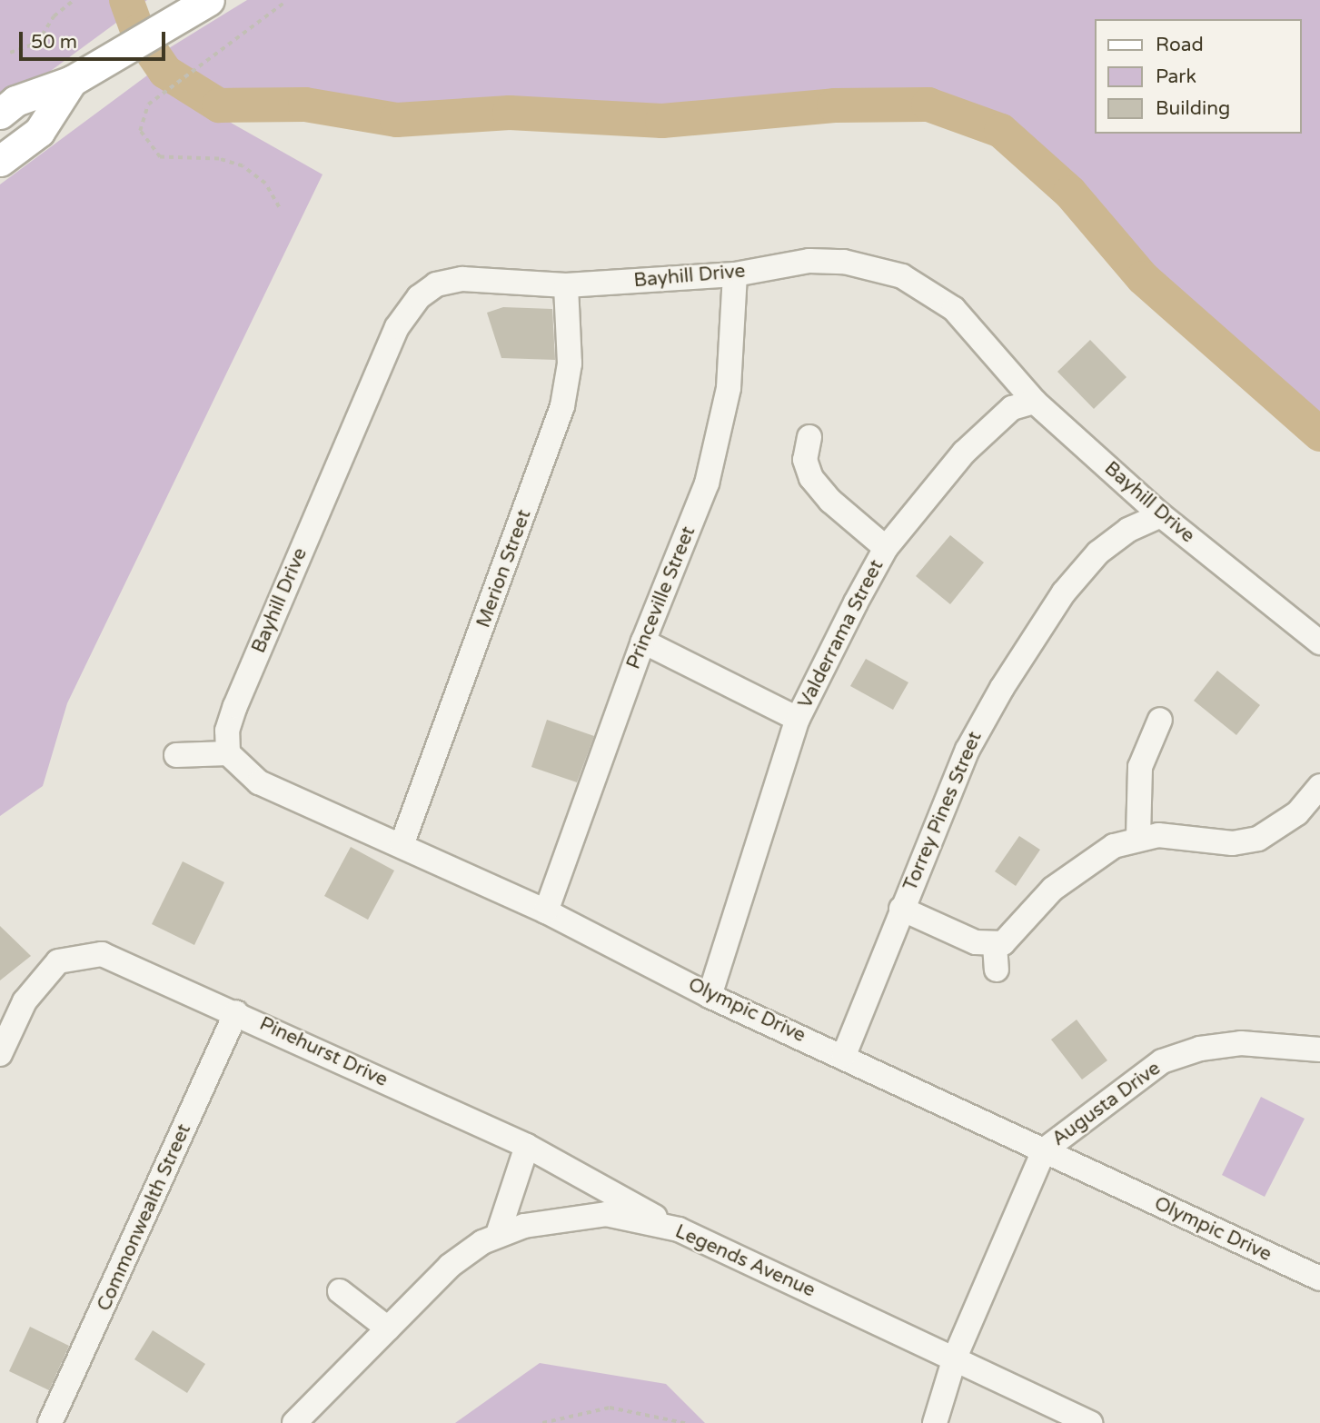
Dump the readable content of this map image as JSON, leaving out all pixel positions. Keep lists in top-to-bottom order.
{
  "streets": {
    "street": [
      "Bayhill Drive",
      "Merion Street",
      "Princeville Street",
      "Valderrama Street",
      "Torrey Pines Street",
      "Olympic Drive",
      "Pinehurst Drive",
      "Augusta Drive",
      "Commonwealth Street",
      "Legends Avenue"
    ]
  },
  "crossings": [
    ["Bayhill Drive", "Merion Street"],
    ["Bayhill Drive", "Princeville Street"],
    ["Bayhill Drive", "Valderrama Street"],
    ["Bayhill Drive", "Torrey Pines Street"],
    ["Bayhill Drive", "Olympic Drive"],
    ["Merion Street", "Olympic Drive"],
    ["Princeville Street", "Olympic Drive"],
    ["Valderrama Street", "Olympic Drive"],
    ["Torrey Pines Street", "Olympic Drive"],
    ["Olympic Drive", "Augusta Drive"],
    ["Pinehurst Drive", "Commonwealth Street"],
    ["Pinehurst Drive", "Legends Avenue"]
  ],
  "legend": ["Road", "Park", "Building"],
  "scale_bar": "50 m"
}
